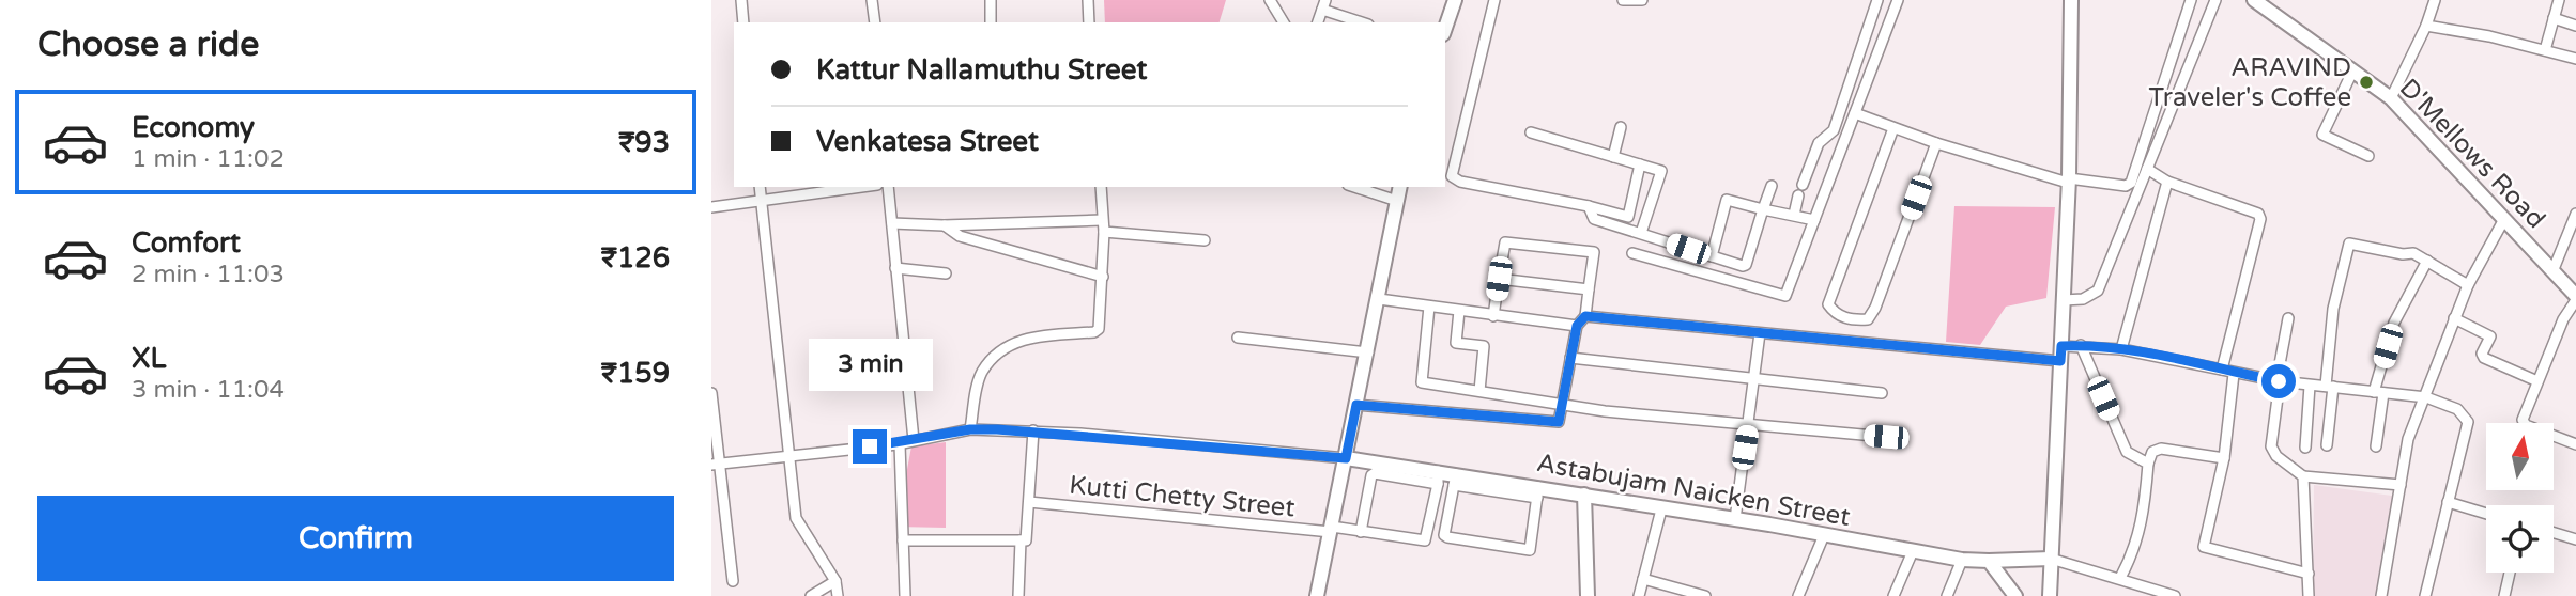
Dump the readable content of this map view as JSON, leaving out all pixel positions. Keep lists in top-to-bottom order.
{
  "streets": {
    "street": ["D'Mellows Road", "Astabujam Naicken Street", "Kutti Chetty Street"]
  },
  "crossings": [
    ["Astabujam Naicken Street", "Kutti Chetty Street"]
  ],
  "places": ["ARAVIND Traveler's Coffee"],
  "north": "top",
  "page": {
    "heading": "Choose a ride",
    "banner": ["Kattur Nallamuthu Street", "Venkatesa Street"],
    "list": [
      {
        "name": "Economy",
        "note": "1 min · 11:02",
        "value": "₹93"
      },
      {
        "name": "Comfort",
        "note": "2 min · 11:03",
        "value": "₹126"
      },
      {
        "name": "XL",
        "note": "3 min · 11:04",
        "value": "₹159"
      }
    ],
    "bubble": "3 min",
    "buttons": "Confirm"
  }
}
